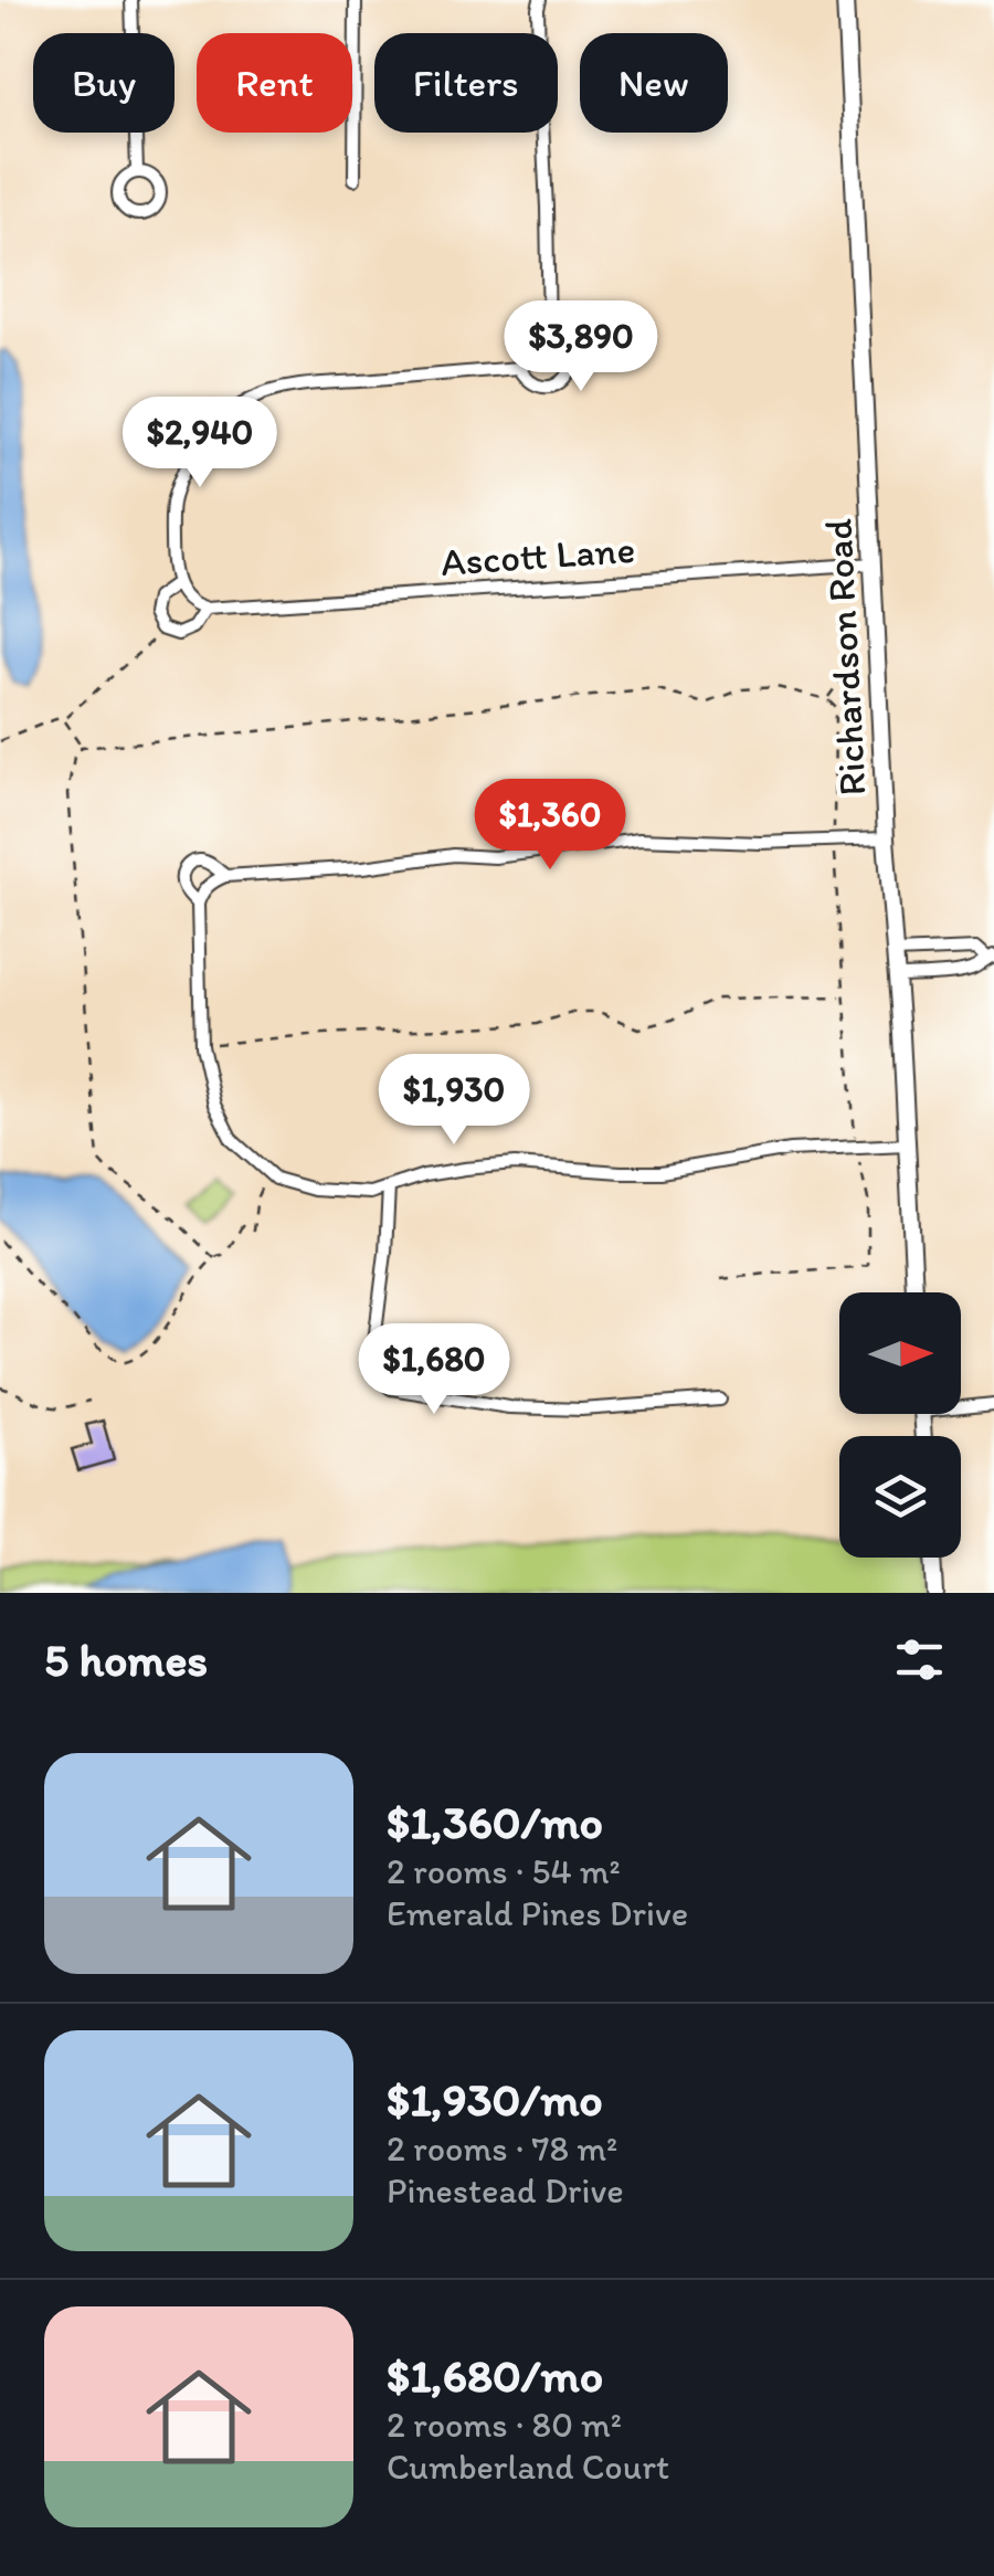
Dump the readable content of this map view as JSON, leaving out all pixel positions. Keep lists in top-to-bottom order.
{
  "streets": {
    "street": ["Ascott Lane", "Richardson Road"]
  },
  "crossings": [
    ["Ascott Lane", "Richardson Road"]
  ],
  "north": "right",
  "page": {
    "chip": [
      "Buy",
      "Rent",
      "Filters",
      "New"
    ],
    "price": [
      "$3,890",
      "$2,940",
      "$1,360",
      "$1,930",
      "$1,680"
    ],
    "heading": "5 homes",
    "list": [
      {
        "name": "$1,360/mo",
        "note": "2 rooms · 54 m² · Emerald Pines Drive"
      },
      {
        "name": "$1,930/mo",
        "note": "2 rooms · 78 m² · Pinestead Drive"
      },
      {
        "name": "$1,680/mo",
        "note": "2 rooms · 80 m² · Cumberland Court"
      }
    ]
  }
}
